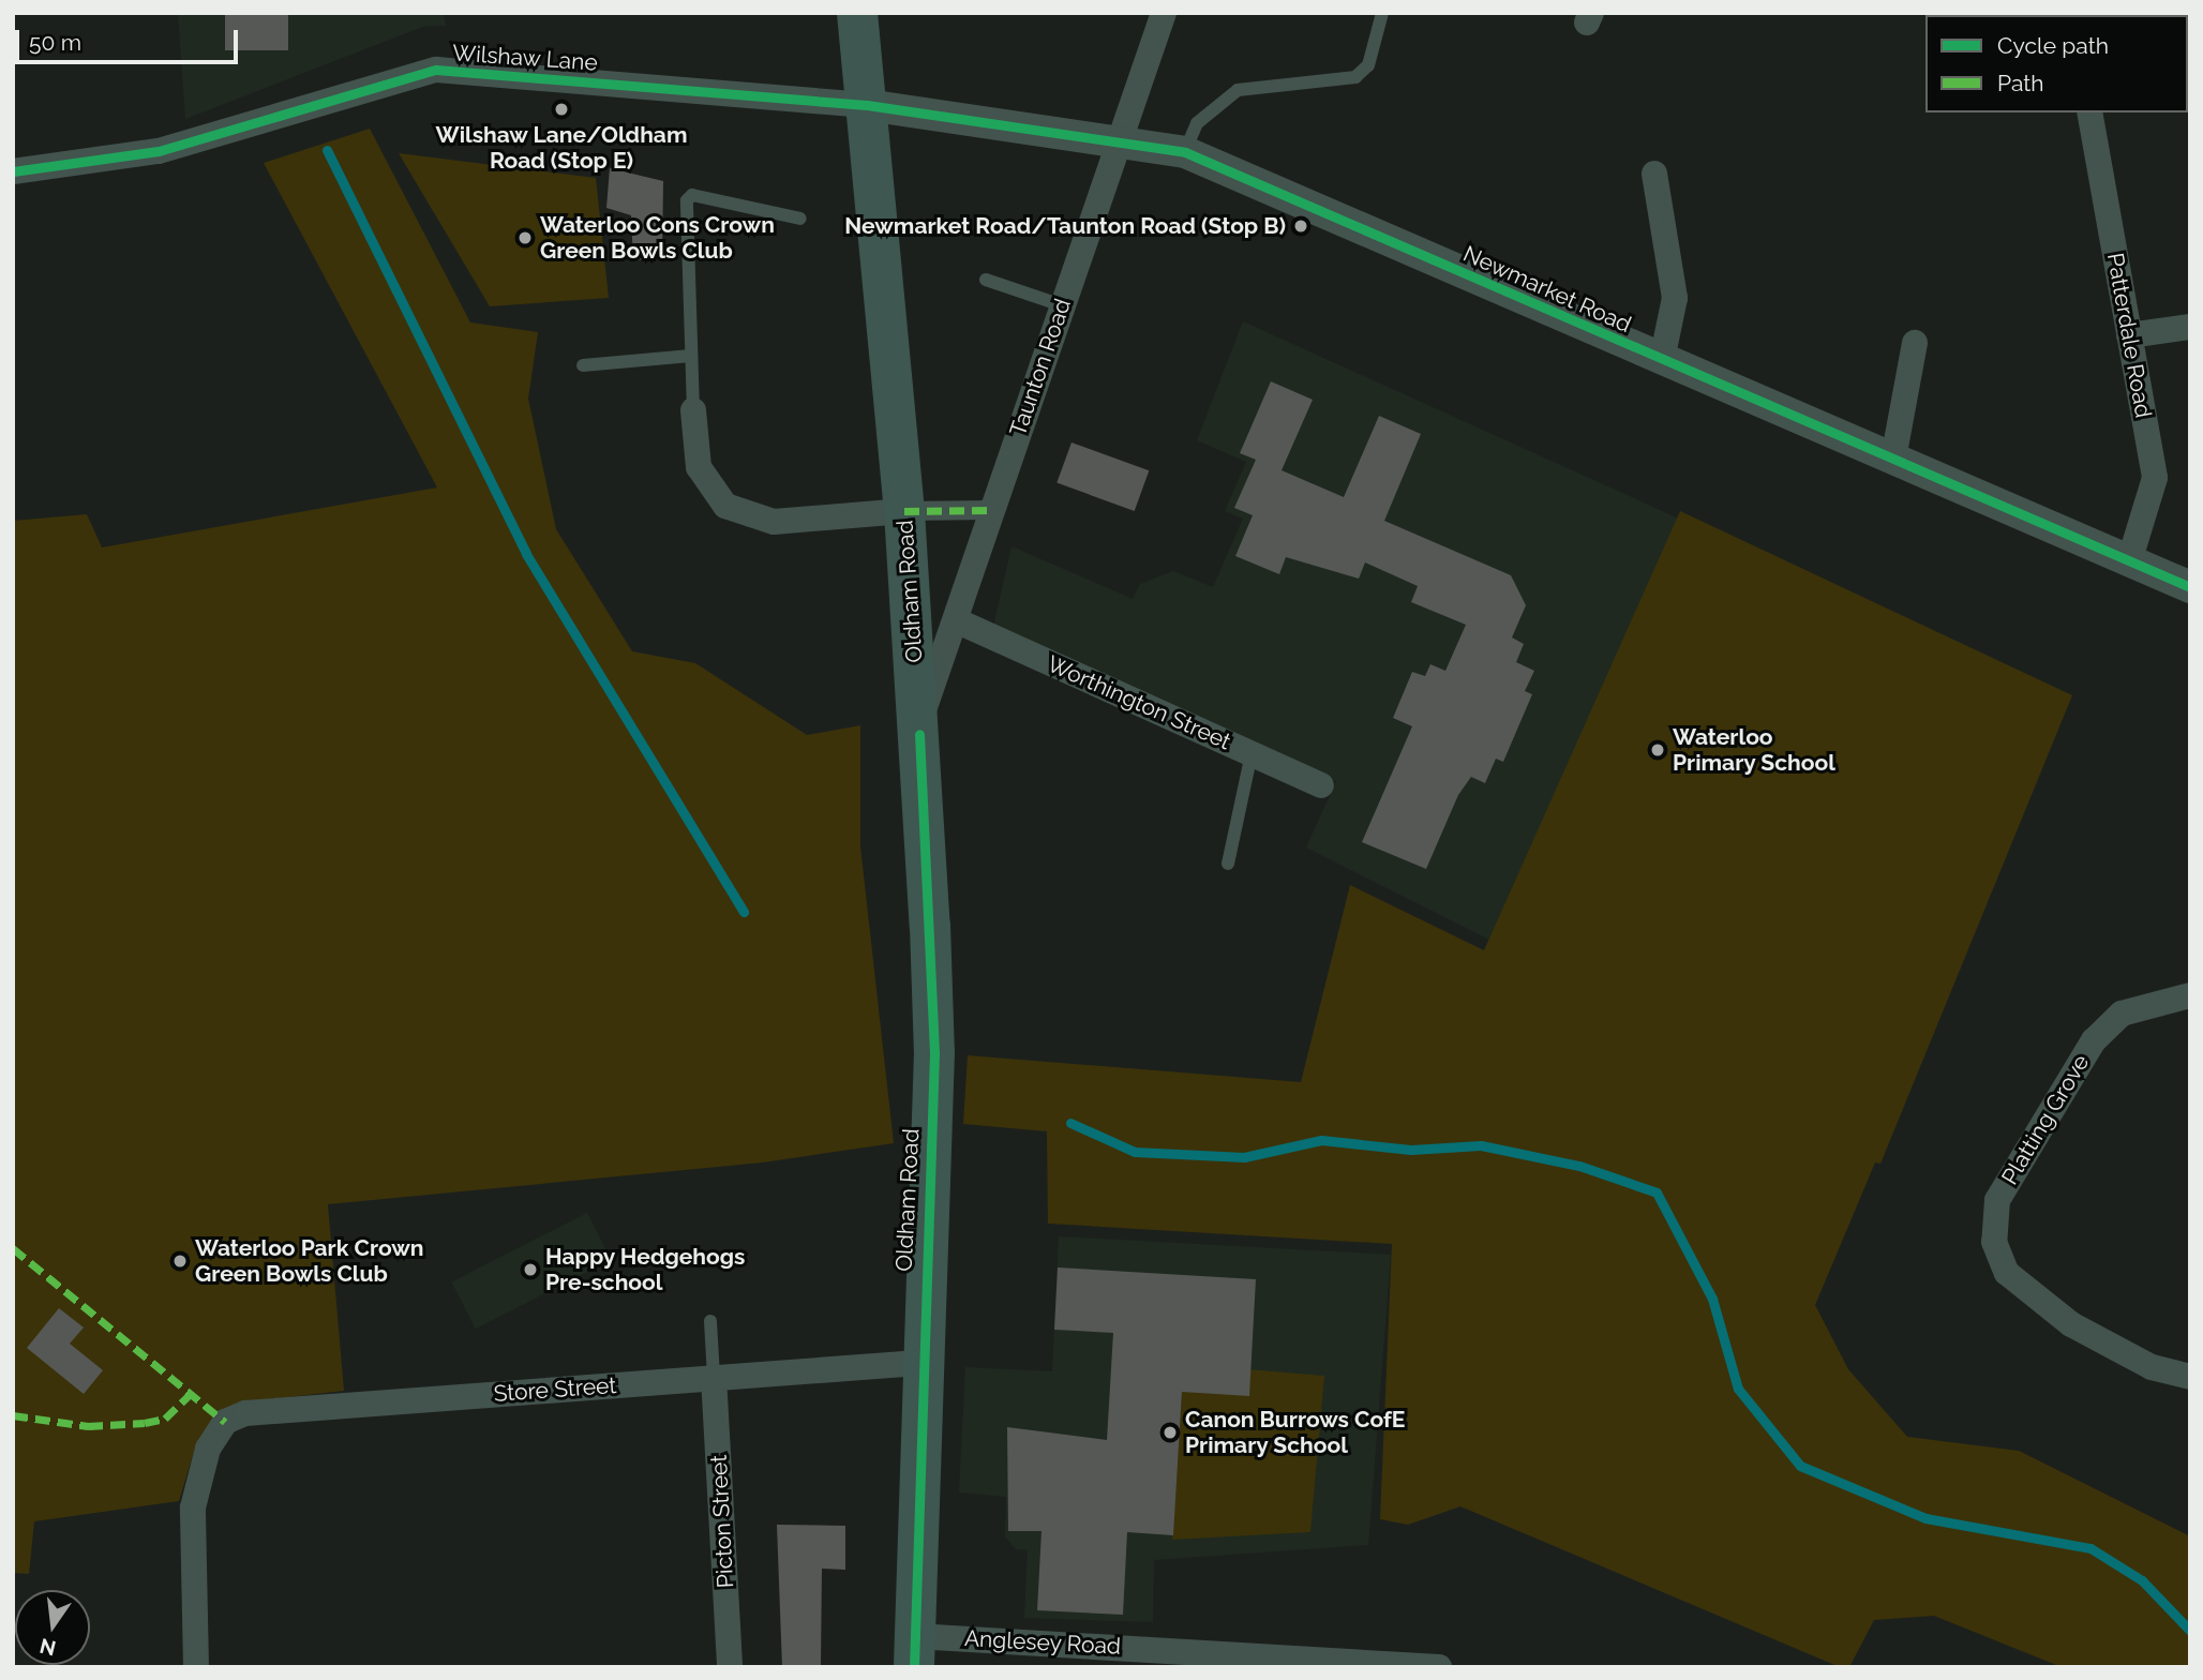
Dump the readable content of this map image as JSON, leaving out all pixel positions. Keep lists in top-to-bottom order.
{
  "streets": {
    "highway": ["Oldham Road"],
    "street": [
      "Wilshaw Lane",
      "Newmarket Road",
      "Patterdale Road",
      "Taunton Road",
      "Worthington Street",
      "Platting Grove",
      "Store Street",
      "Picton Street",
      "Anglesey Road"
    ]
  },
  "crossings": [
    ["Wilshaw Lane", "Newmarket Road"],
    ["Wilshaw Lane", "Oldham Road"],
    ["Newmarket Road", "Patterdale Road"],
    ["Newmarket Road", "Taunton Road"],
    ["Newmarket Road", "Oldham Road"],
    ["Taunton Road", "Oldham Road"],
    ["Taunton Road", "Worthington Street"],
    ["Oldham Road", "Store Street"],
    ["Oldham Road", "Anglesey Road"],
    ["Store Street", "Picton Street"]
  ],
  "places": [
    "Wilshaw Lane/Oldham Road (Stop E)",
    "Newmarket Road/Taunton Road (Stop B)",
    "Waterloo Cons Crown Green Bowls Club",
    "Waterloo Primary School",
    "Waterloo Park Crown Green Bowls Club",
    "Happy Hedgehogs Pre-school",
    "Canon Burrows CofE Primary School"
  ],
  "legend": ["Cycle path", "Path"],
  "scale_bar": "50 m",
  "north": "bottom"
}
